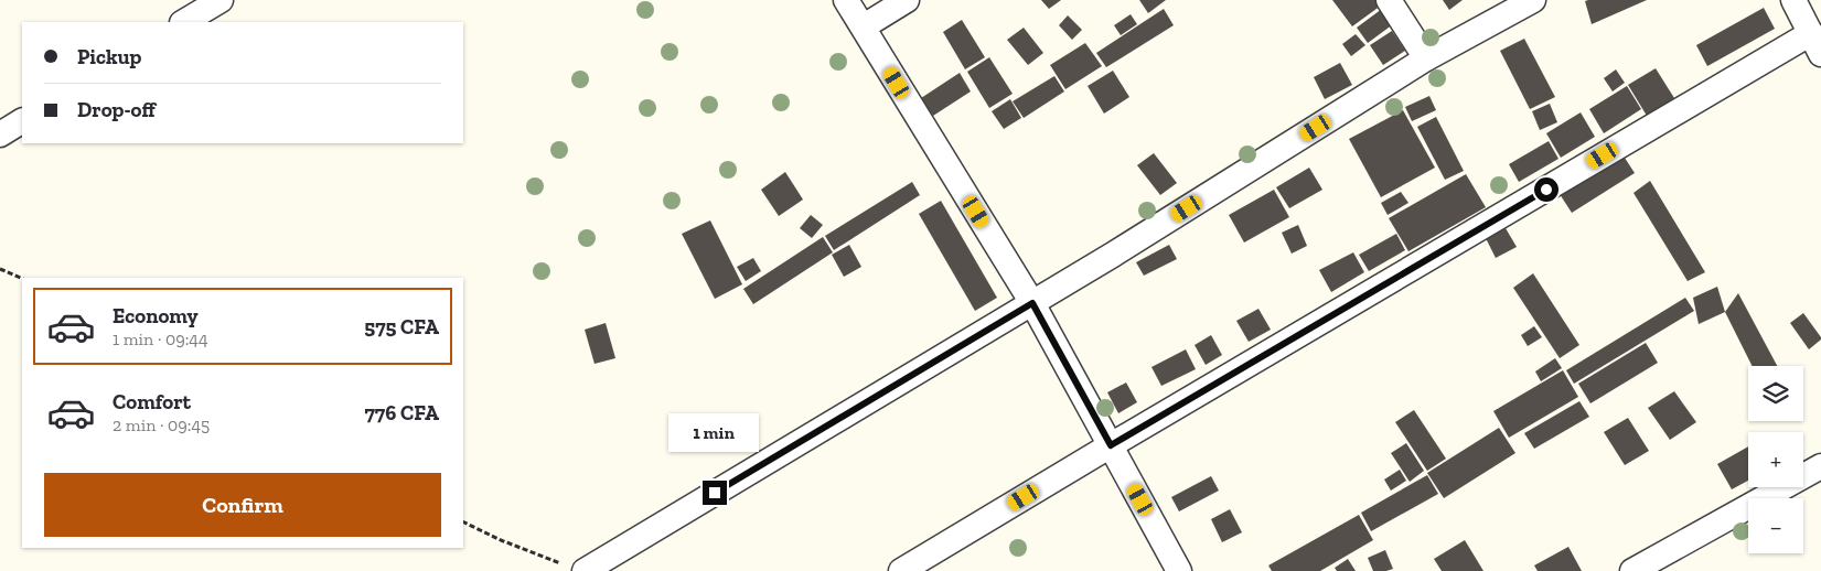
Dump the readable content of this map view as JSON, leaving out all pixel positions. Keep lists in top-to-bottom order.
{
  "page": {
    "banner": ["Pickup", "Drop-off"],
    "list": [
      {
        "name": "Economy",
        "note": "1 min · 09:44",
        "value": "575 CFA"
      },
      {
        "name": "Comfort",
        "note": "2 min · 09:45",
        "value": "776 CFA"
      }
    ],
    "map_buttons": ["+", "−"],
    "bubble": "1 min",
    "buttons": "Confirm"
  }
}
